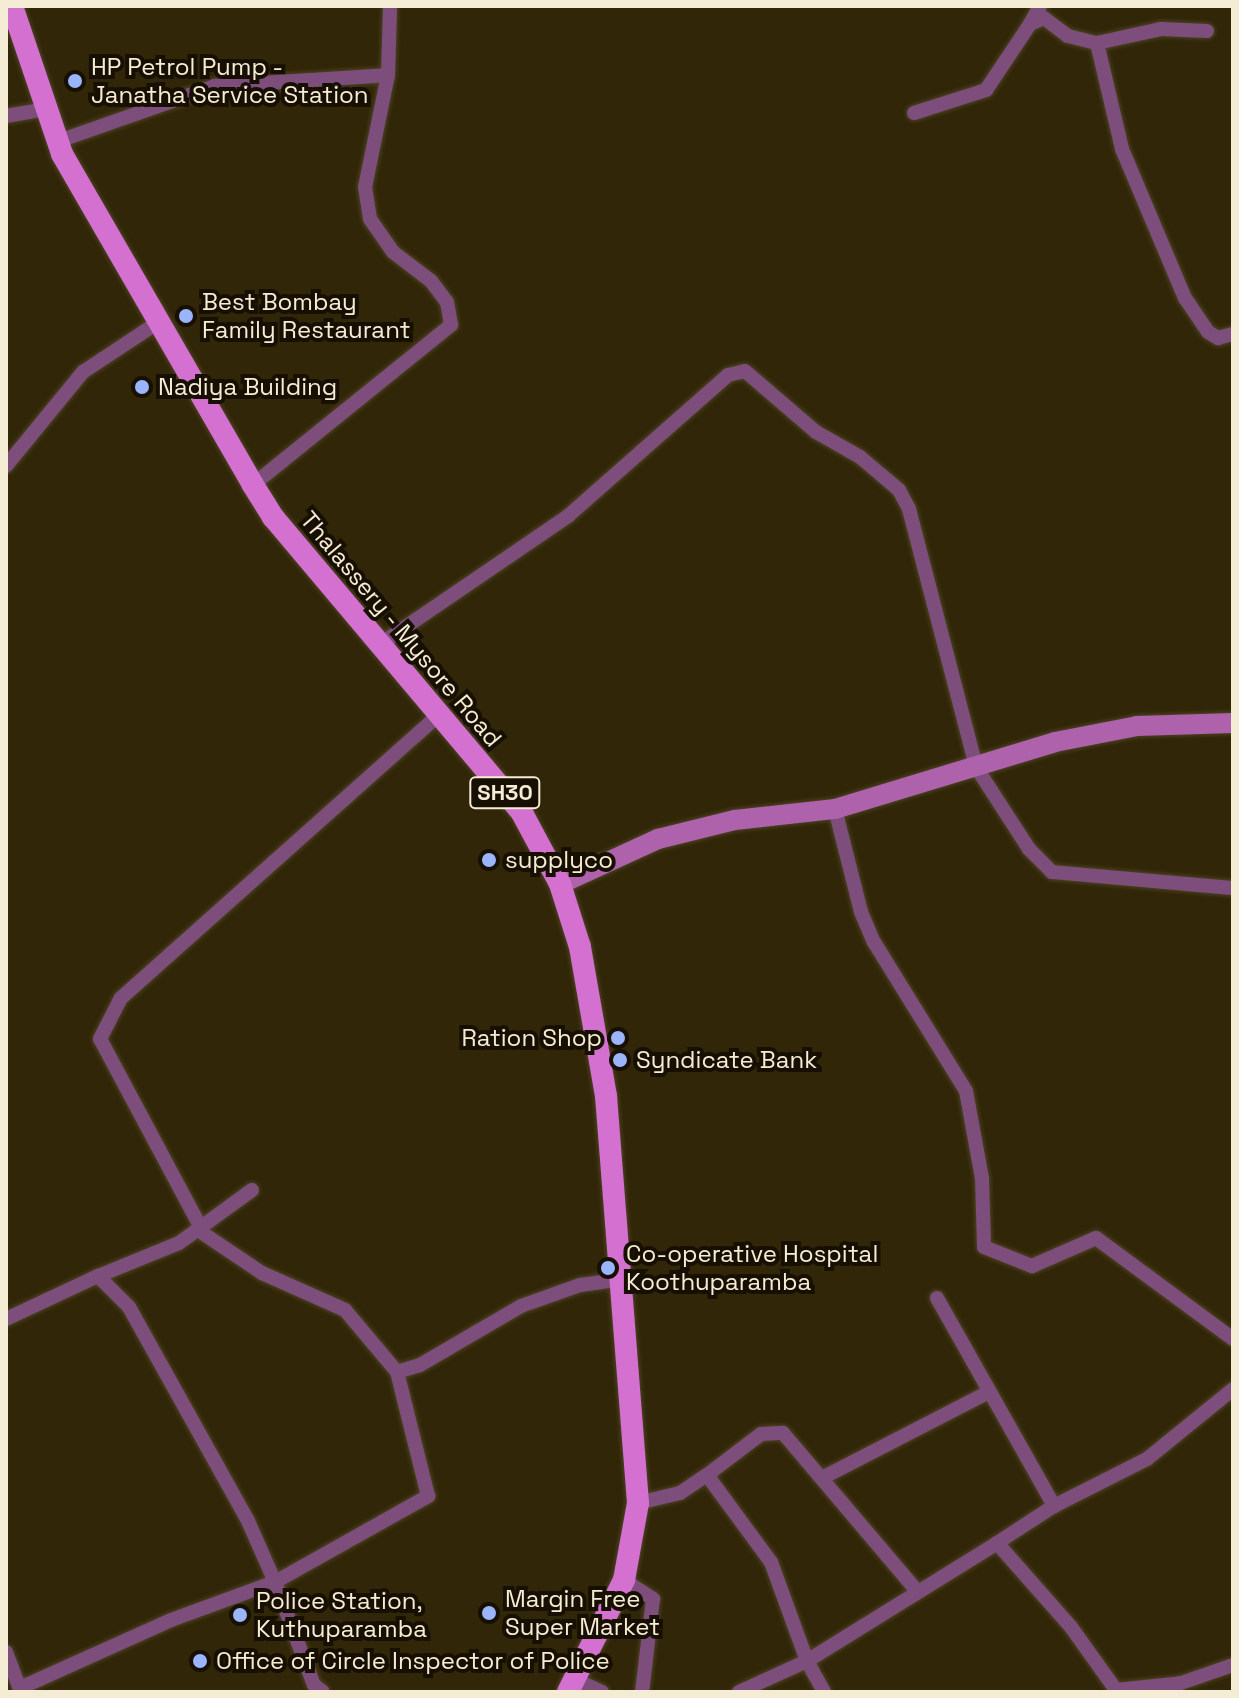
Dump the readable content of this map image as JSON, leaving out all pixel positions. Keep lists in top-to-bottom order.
{
  "streets": {
    "main road": ["Thalassery - Mysore Road", "SH30"]
  },
  "places": [
    "HP Petrol Pump - Janatha Service Station",
    "Best Bombay Family Restaurant",
    "Nadiya Building",
    "supplyco",
    "Ration Shop",
    "Syndicate Bank",
    "Co-operative Hospital Koothuparamba",
    "Margin Free Super Market",
    "Police Station, Kuthuparamba",
    "Office of Circle Inspector of Police"
  ]
}
